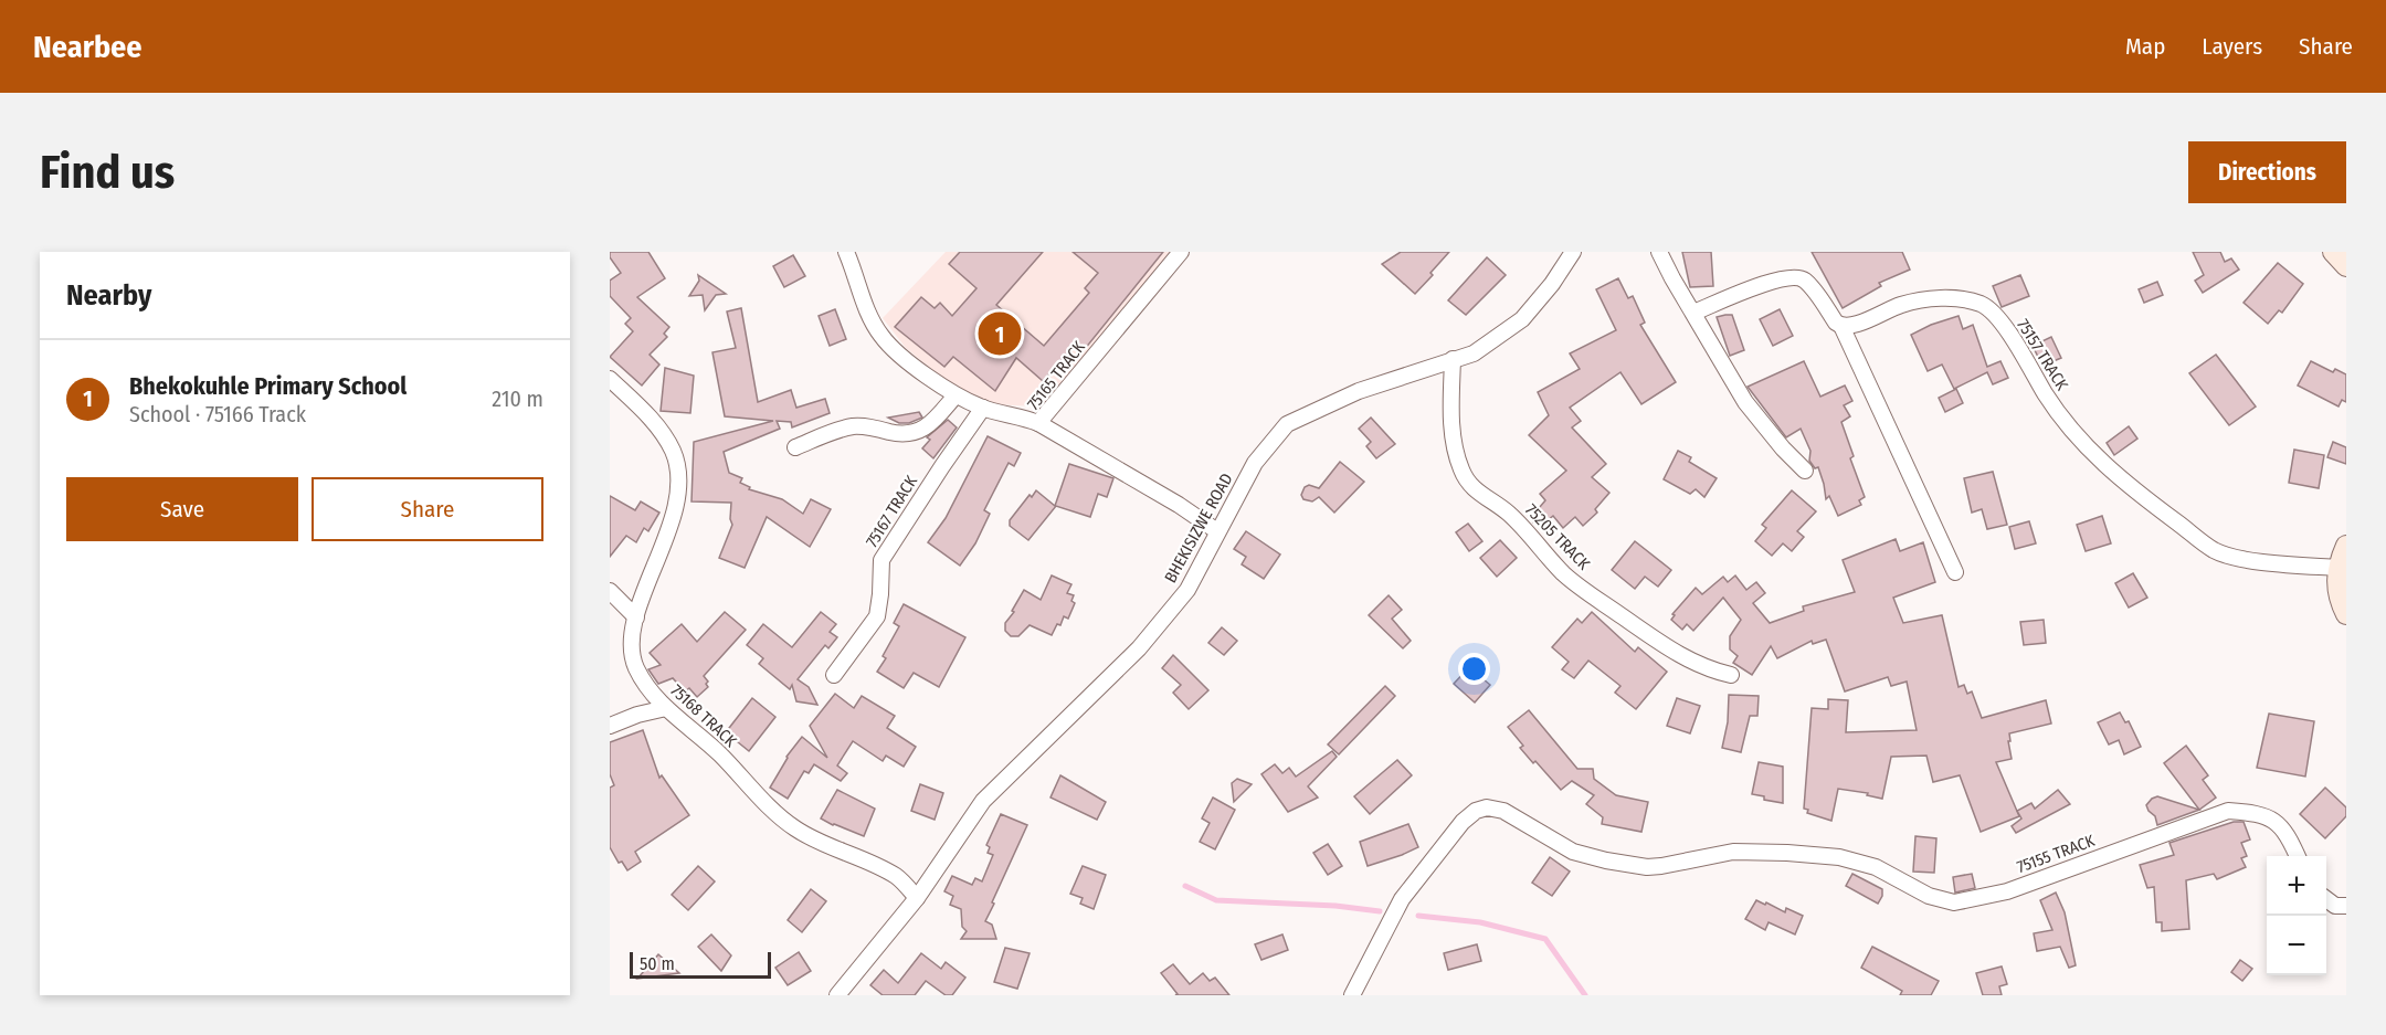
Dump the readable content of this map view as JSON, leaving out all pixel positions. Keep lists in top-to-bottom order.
{
  "streets": {
    "street": [
      "75157 TRACK",
      "75165 TRACK",
      "75167 TRACK",
      "BHEKISIZWE ROAD",
      "75205 TRACK",
      "75168 TRACK",
      "75155 TRACK"
    ]
  },
  "crossings": [
    ["75165 TRACK", "BHEKISIZWE ROAD"],
    ["BHEKISIZWE ROAD", "75205 TRACK"],
    ["BHEKISIZWE ROAD", "75168 TRACK"]
  ],
  "scale_bar": "50 m",
  "page": {
    "header": "Nearbee",
    "nav": ["Map", "Layers", "Share"],
    "buttons": [
      "Directions",
      ["Save", "Share"]
    ],
    "title": "Find us",
    "heading": "Nearby",
    "pins": "1",
    "list": [
      {
        "mark": "1",
        "name": "Bhekokuhle Primary School",
        "note": "School · 75166 Track",
        "value": "210 m"
      }
    ],
    "map_buttons": ["+", "−"],
    "scale": "50 m"
  }
}
